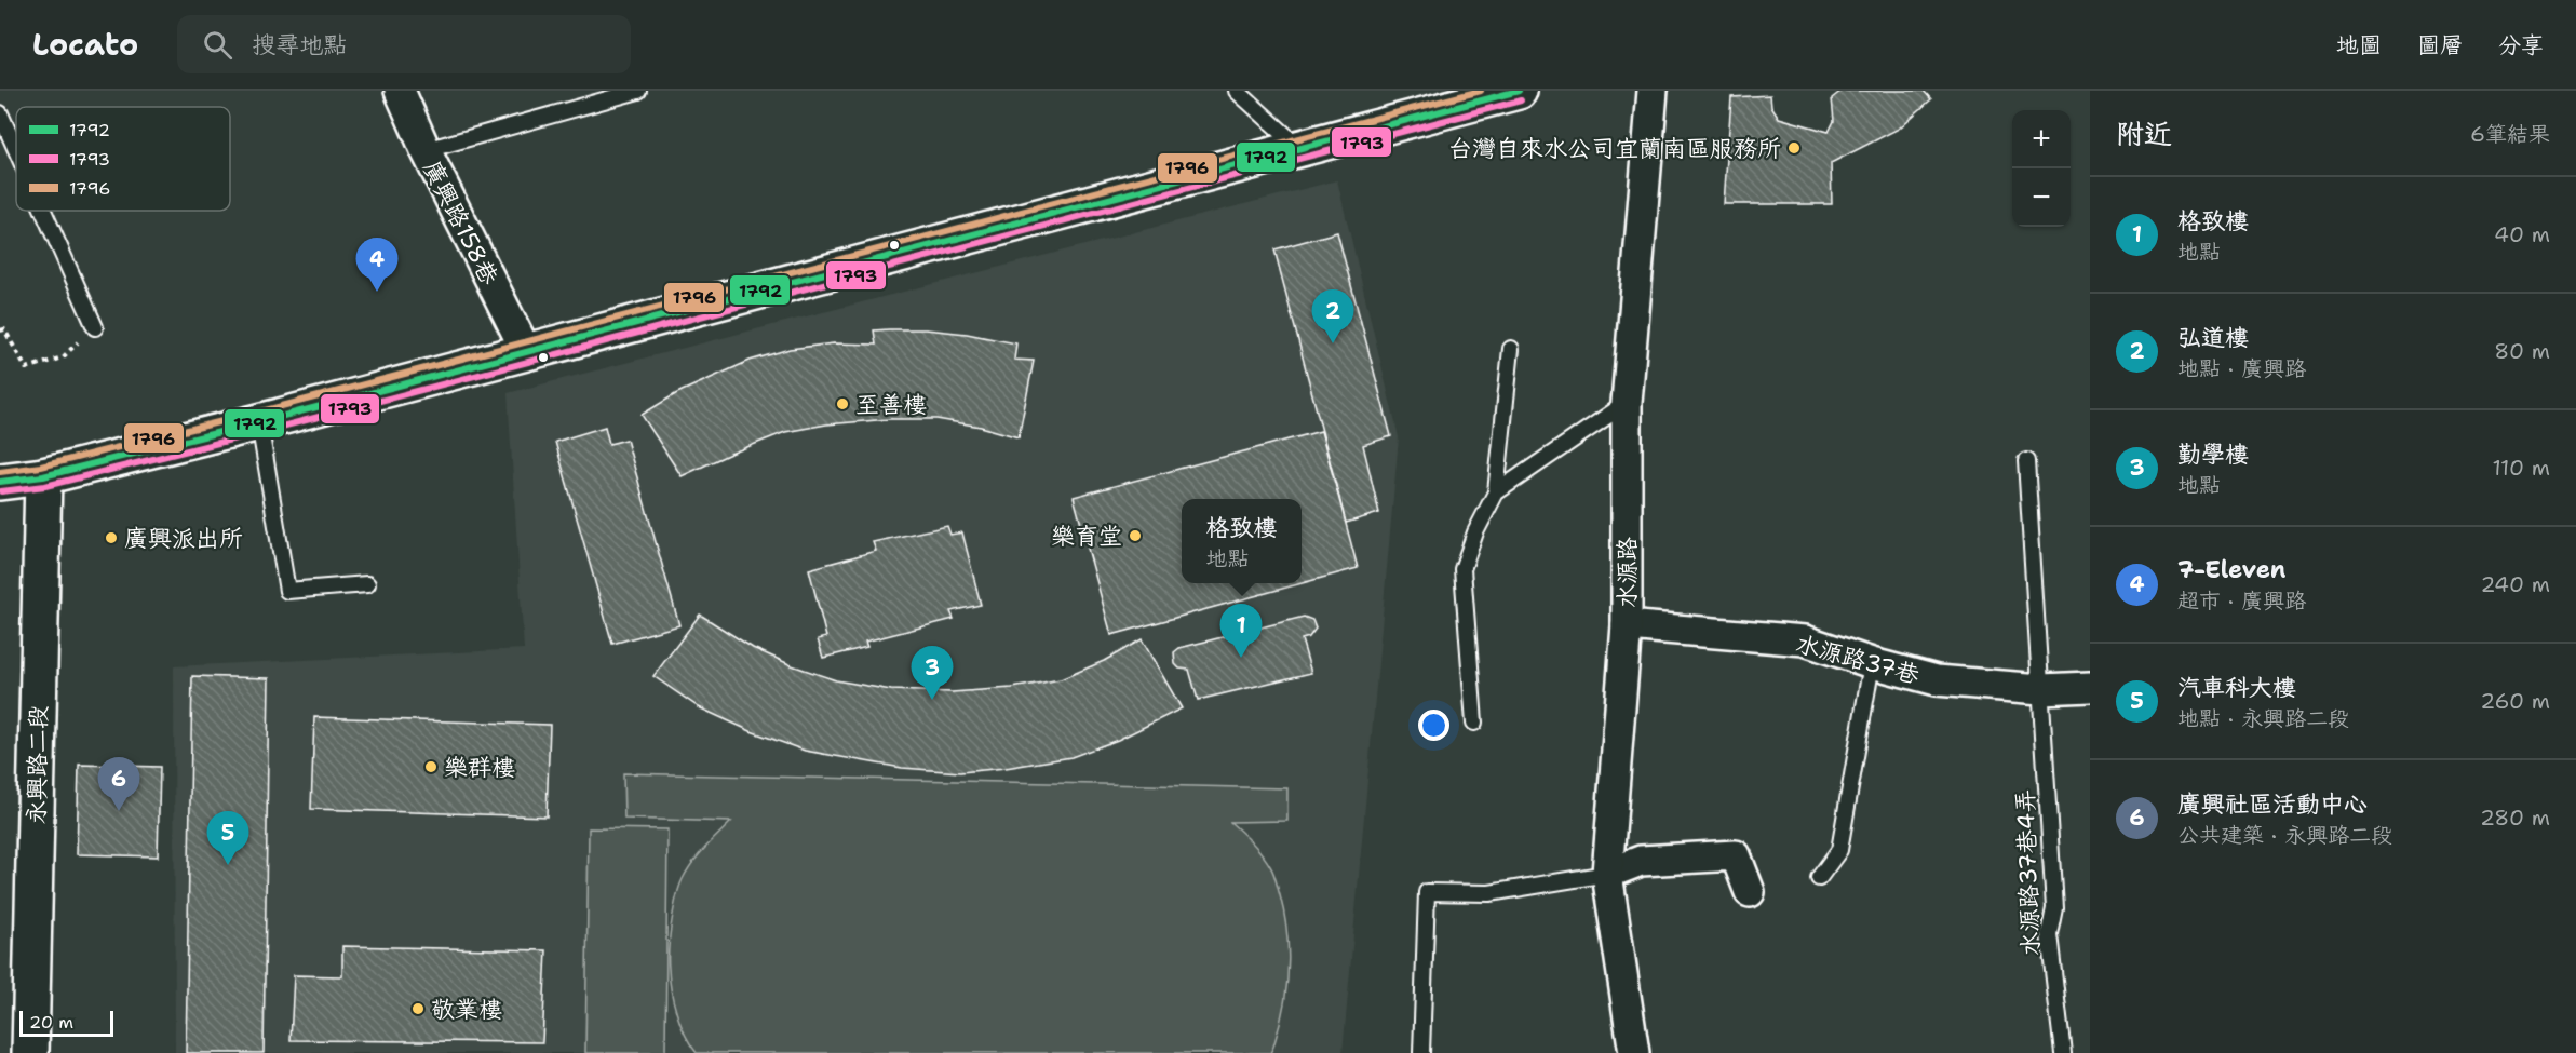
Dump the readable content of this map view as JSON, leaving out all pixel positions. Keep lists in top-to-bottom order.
{
  "streets": {
    "main road": ["永興路二段"],
    "street": ["廣興路158巷", "水源路", "水源路37巷"],
    "lane": ["水源路37巷4弄"]
  },
  "crossings": [
    ["水源路", "水源路37巷"],
    ["水源路37巷", "水源路37巷4弄"]
  ],
  "places": [
    "台灣自來水公司宜蘭南區服務所",
    "至善樓",
    "樂育堂",
    "廣興派出所",
    "樂群樓",
    "敬業樓"
  ],
  "lines": ["transit line 1792", "transit line 1796", "transit line 1793"],
  "legend": ["1792", "1793", "1796"],
  "scale_bar": "20 m",
  "page": {
    "header": "Locato",
    "search": "搜尋地點",
    "nav": ["地圖", "圖層", "分享"],
    "heading": ["附近", "6筆結果"],
    "map_buttons": ["+", "−"],
    "list": [
      {
        "mark": "1",
        "name": "格致樓",
        "note": "地點",
        "value": "40 m"
      },
      {
        "mark": "2",
        "name": "弘道樓",
        "note": "地點 · 廣興路",
        "value": "80 m"
      },
      {
        "mark": "3",
        "name": "勤學樓",
        "note": "地點",
        "value": "110 m"
      },
      {
        "mark": "4",
        "name": "7-Eleven",
        "note": "超市 · 廣興路",
        "value": "240 m"
      },
      {
        "mark": "5",
        "name": "汽車科大樓",
        "note": "地點 · 永興路二段",
        "value": "260 m"
      },
      {
        "mark": "6",
        "name": "廣興社區活動中心",
        "note": "公共建築 · 永興路二段",
        "value": "280 m"
      }
    ],
    "pins": [
      "4",
      "2",
      "1",
      "3",
      "6",
      "5"
    ],
    "popup": ["格致樓", "地點"],
    "scale": "20 m"
  }
}
